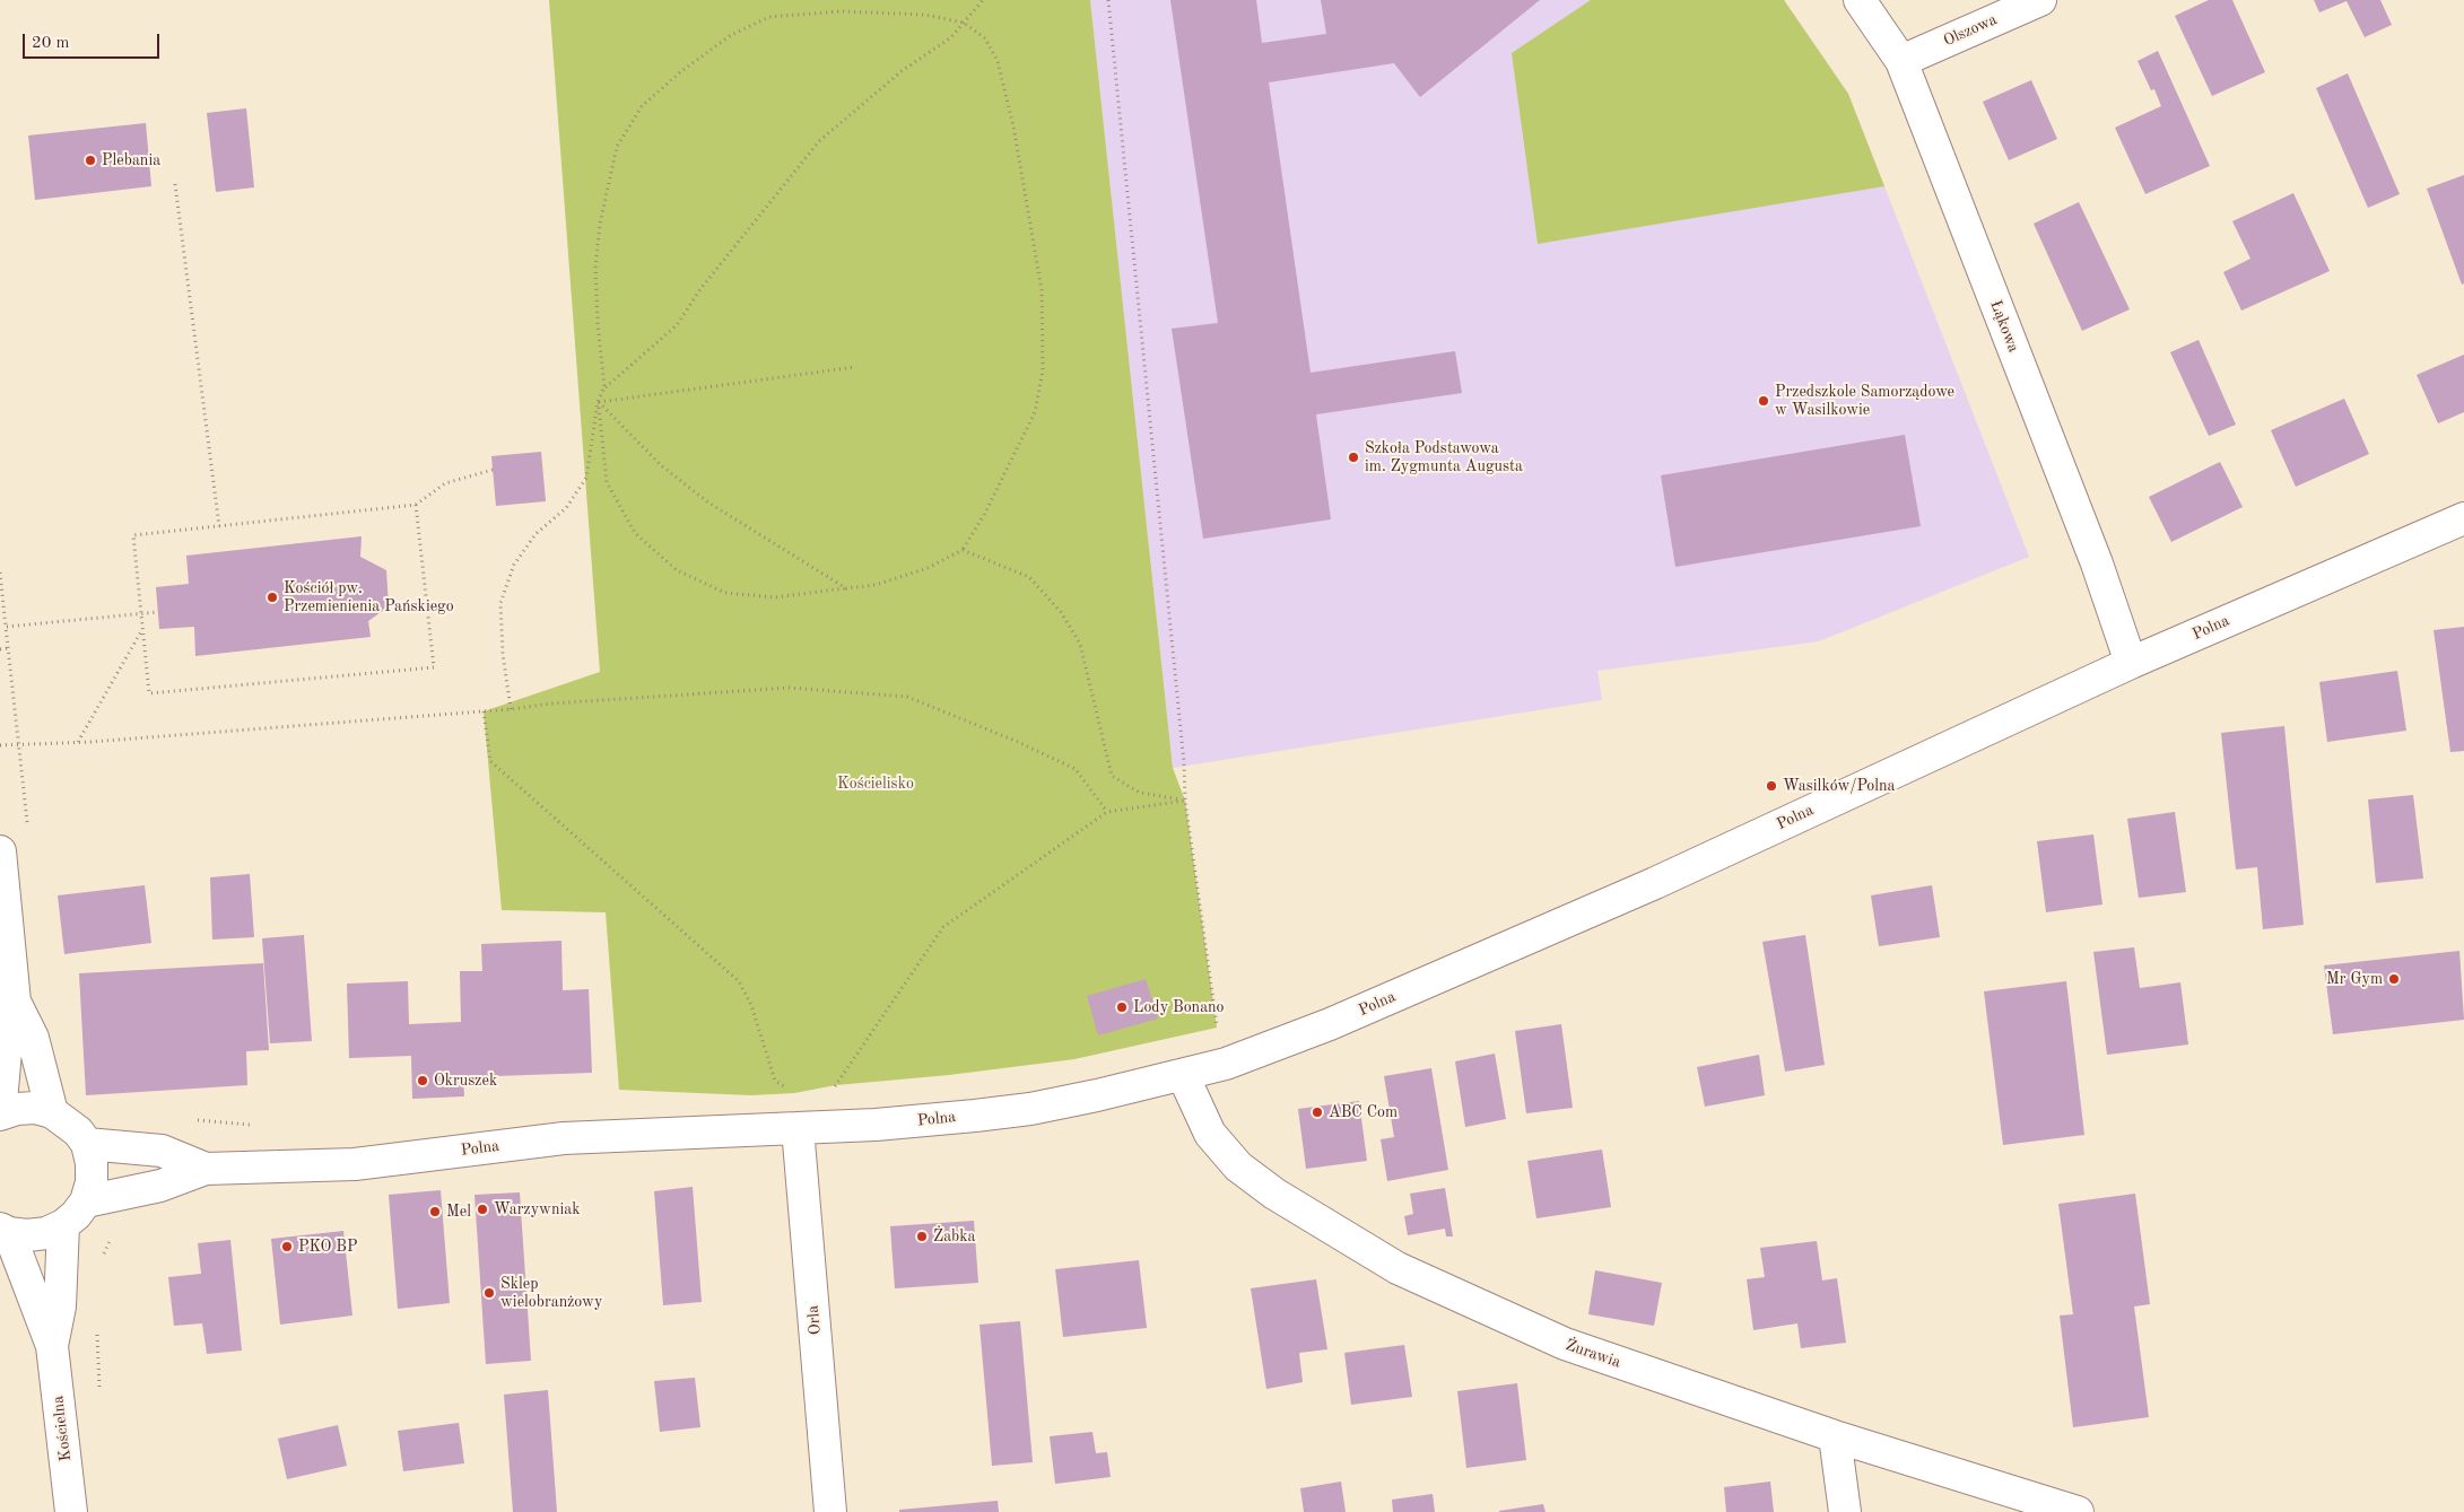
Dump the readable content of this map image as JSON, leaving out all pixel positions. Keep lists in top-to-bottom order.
{
  "streets": {
    "street": [
      "Olszowa",
      "Łąkowa",
      "Polna",
      "Orla",
      "Żurawia",
      "Kościelna"
    ]
  },
  "crossings": [
    ["Olszowa", "Łąkowa"],
    ["Łąkowa", "Polna"],
    ["Polna", "Orla"],
    ["Polna", "Żurawia"]
  ],
  "parks": ["Kościelisko"],
  "places": [
    "Plebania",
    "Przedszkole Samorządowe w Wasilkowie",
    "Szkoła Podstawowa im. Zygmunta Augusta",
    "Kościół pw. Przemienienia Pańskiego",
    "Wasilków/Polna",
    "Mr Gym",
    "Lody Bonano",
    "Okruszek",
    "ABC Com",
    "Warzywniak",
    "Mel",
    "Żabka",
    "PKO BP",
    "Sklep wielobranżowy"
  ],
  "scale_bar": "20 m"
}
